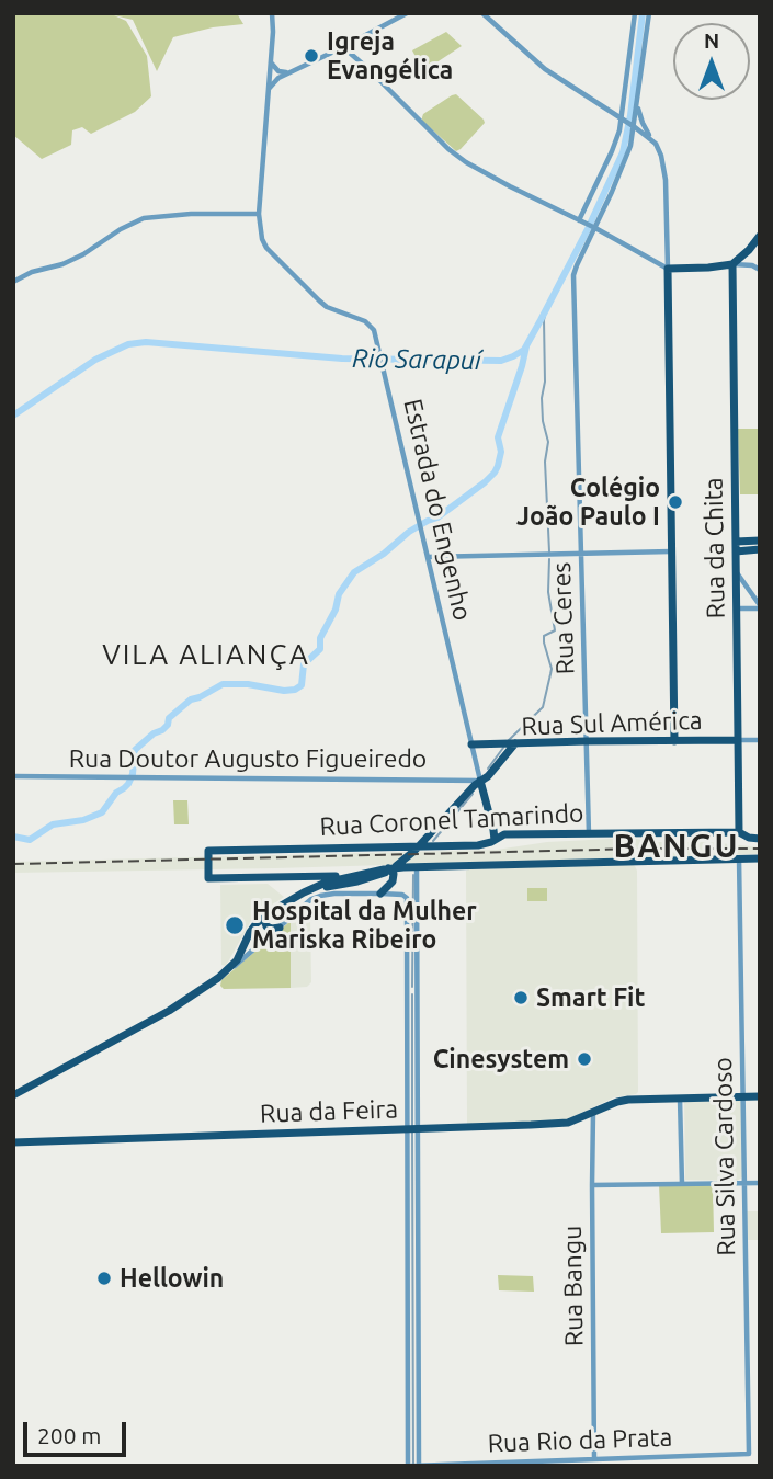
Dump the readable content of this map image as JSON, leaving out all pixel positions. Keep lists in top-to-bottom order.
{
  "streets": {
    "main road": [
      "Estrada do Engenho",
      "Rua da Chita",
      "Rua Sul América",
      "Rua Coronel Tamarindo",
      "Rua da Feira"
    ],
    "street": [
      "Rua Ceres",
      "Rua Doutor Augusto Figueiredo",
      "Rua Silva Cardoso",
      "Rua Bangu",
      "Rua Rio da Prata"
    ]
  },
  "crossings": [
    ["Estrada do Engenho", "Rua Sul América"],
    ["Estrada do Engenho", "Rua Doutor Augusto Figueiredo"],
    ["Estrada do Engenho", "Rua Coronel Tamarindo"],
    ["Rua da Chita", "Rua Sul América"],
    ["Rua da Chita", "Rua Coronel Tamarindo"],
    ["Rua Ceres", "Rua Sul América"],
    ["Rua Ceres", "Rua Coronel Tamarindo"],
    ["Rua Sul América", "Rua Doutor Augusto Figueiredo"],
    ["Rua da Feira", "Rua Silva Cardoso"],
    ["Rua da Feira", "Rua Bangu"],
    ["Rua Silva Cardoso", "Rua Rio da Prata"],
    ["Rua Bangu", "Rua Rio da Prata"]
  ],
  "districts": ["VILA ALIANÇA", "BANGU"],
  "water": ["Rio Sarapuí"],
  "places": [
    "Igreja Evangélica",
    "Colégio João Paulo I",
    "Hospital da Mulher Mariska Ribeiro",
    "Smart Fit",
    "Cinesystem",
    "Hellowin"
  ],
  "scale_bar": "200 m",
  "north": "top"
}
